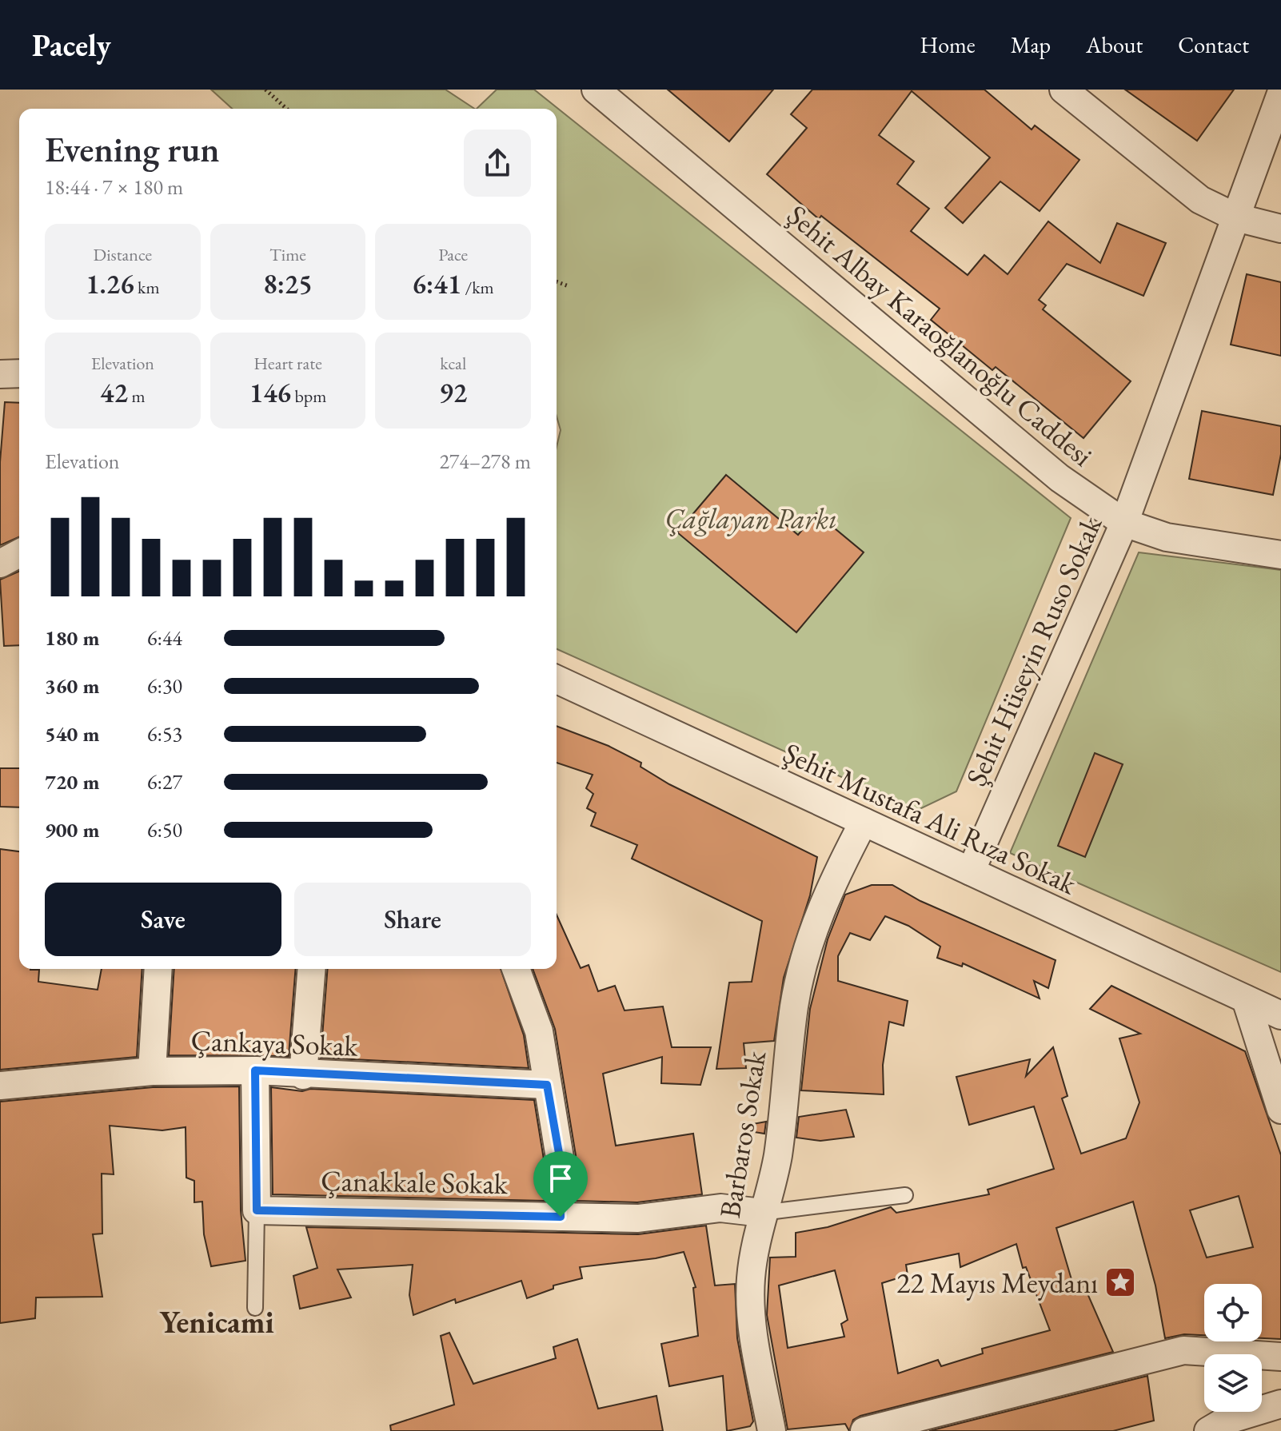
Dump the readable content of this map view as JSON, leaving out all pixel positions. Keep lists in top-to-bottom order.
{
  "streets": {
    "street": [
      "Şehit Albay Karaoğlanoğlu Caddesi",
      "Şehit Hüseyin Ruso Sokak",
      "Şehit Mustafa Ali Rıza Sokak",
      "Çankaya Sokak",
      "Barbaros Sokak",
      "Çanakkale Sokak"
    ]
  },
  "crossings": [
    ["Şehit Albay Karaoğlanoğlu Caddesi", "Şehit Hüseyin Ruso Sokak"],
    ["Şehit Hüseyin Ruso Sokak", "Şehit Mustafa Ali Rıza Sokak"],
    ["Şehit Mustafa Ali Rıza Sokak", "Barbaros Sokak"],
    ["Barbaros Sokak", "Çanakkale Sokak"]
  ],
  "districts": ["Yenicami"],
  "parks": ["Çağlayan Parkı"],
  "places": {
    "place": ["22 Mayıs Meydanı"]
  },
  "page": {
    "header": "Pacely",
    "nav": [
      "Home",
      "Map",
      "About",
      "Contact"
    ],
    "heading": ["Evening run", "18:44 · 7 × 180 m"],
    "stats": [
      ["Distance", "1.26 km"],
      ["Time", "8:25"],
      ["Pace", "6:41 /km"],
      ["Elevation", "42 m"],
      ["Heart rate", "146 bpm"],
      ["kcal", "92"]
    ],
    "chart": ["Elevation", "274–278 m"],
    "list": [
      {
        "name": "180 m",
        "note": "6:44"
      },
      {
        "name": "360 m",
        "note": "6:30"
      },
      {
        "name": "540 m",
        "note": "6:53"
      },
      {
        "name": "720 m",
        "note": "6:27"
      },
      {
        "name": "900 m",
        "note": "6:50"
      }
    ],
    "buttons": ["Save", "Share"]
  }
}
